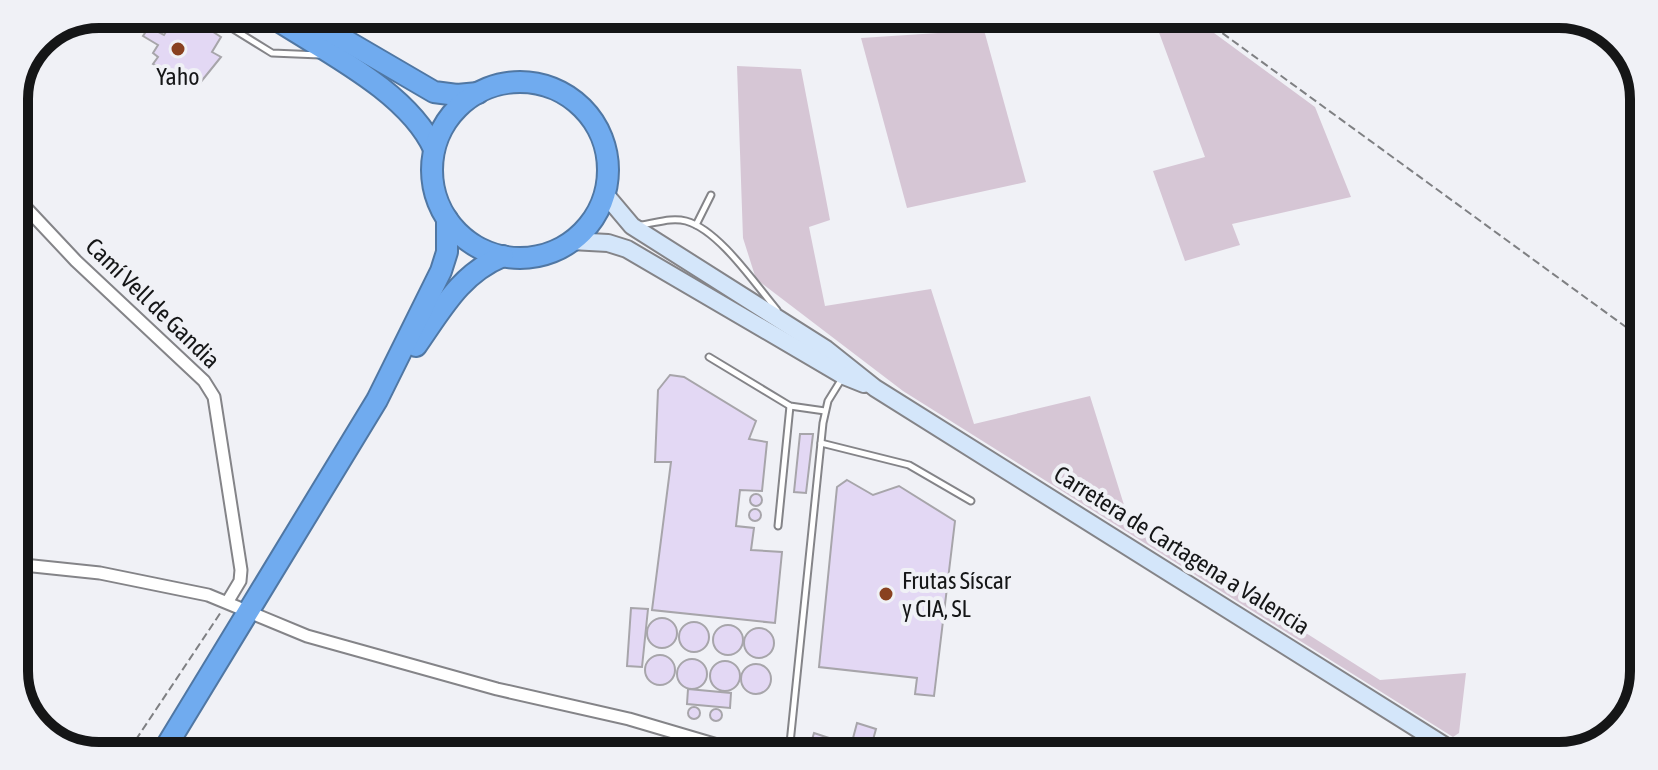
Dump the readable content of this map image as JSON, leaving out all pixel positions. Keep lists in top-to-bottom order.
{
  "streets": {
    "main road": ["Carretera de Cartagena a Valencia"],
    "street": ["Camí Vell de Gandia"]
  },
  "places": ["Yaho", "Frutas Síscar y CIA, SL"]
}
